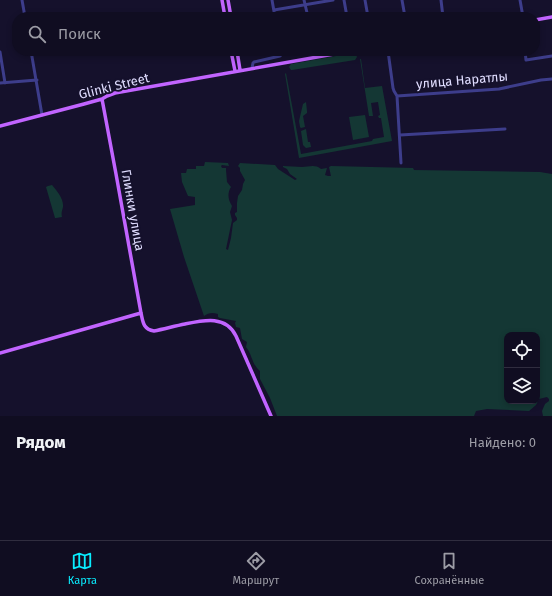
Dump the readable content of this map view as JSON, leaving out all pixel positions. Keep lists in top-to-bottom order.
{
  "streets": {
    "main road": ["Glinki Street", "Глинки улица"],
    "street": ["улица Наратлы"]
  },
  "crossings": [
    ["Glinki Street", "Глинки улица"]
  ],
  "page": {
    "search": "Поиск",
    "heading": ["Рядом", "Найдено: 0"],
    "nav": ["Карта", "Маршрут", "Сохранённые"]
  }
}
